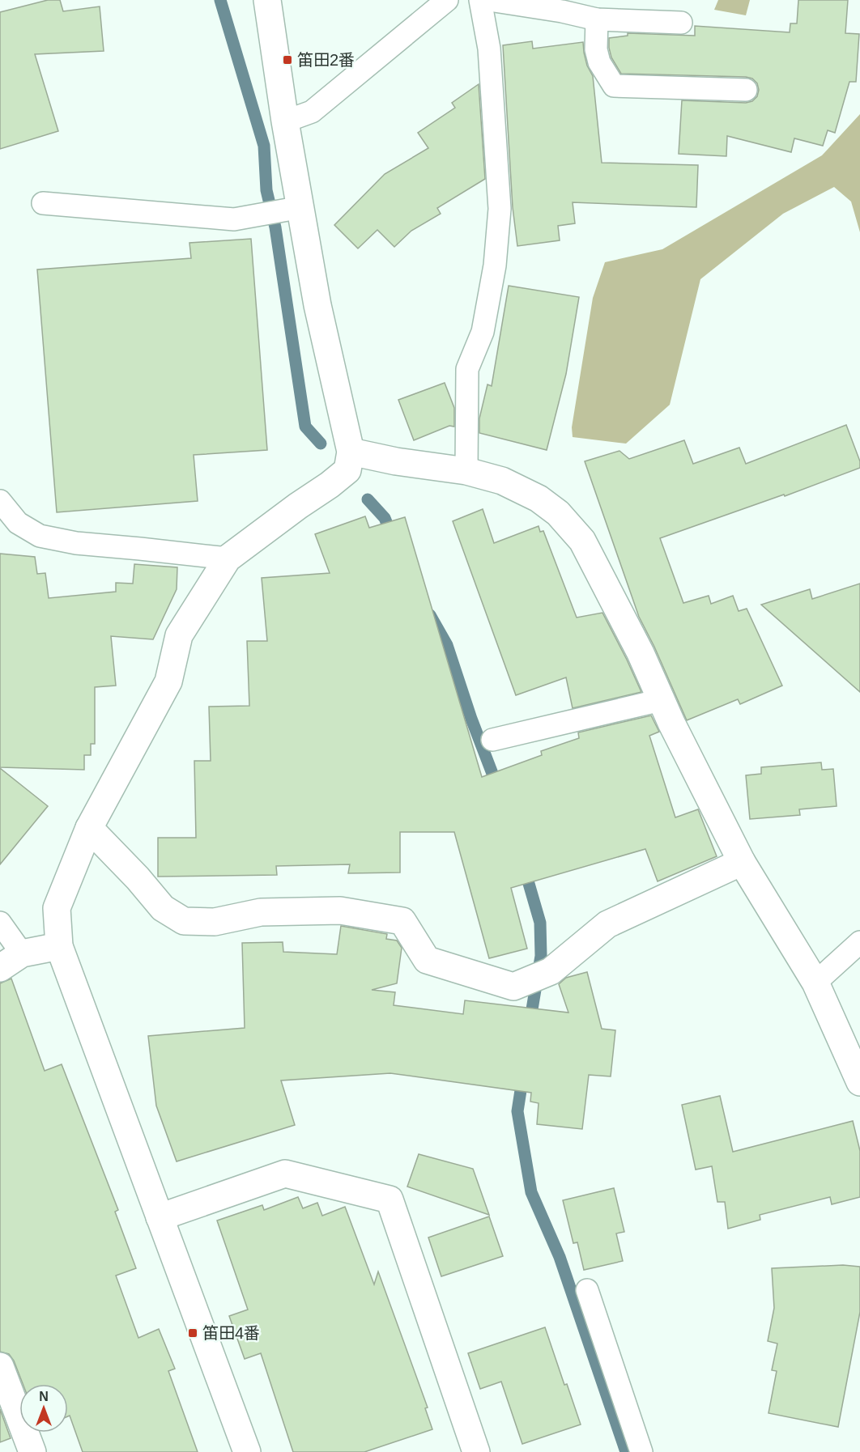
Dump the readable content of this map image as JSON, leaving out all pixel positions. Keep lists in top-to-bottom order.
{
  "places": {
    "transit": ["笛田2番", "笛田4番"]
  },
  "north": "top"
}
